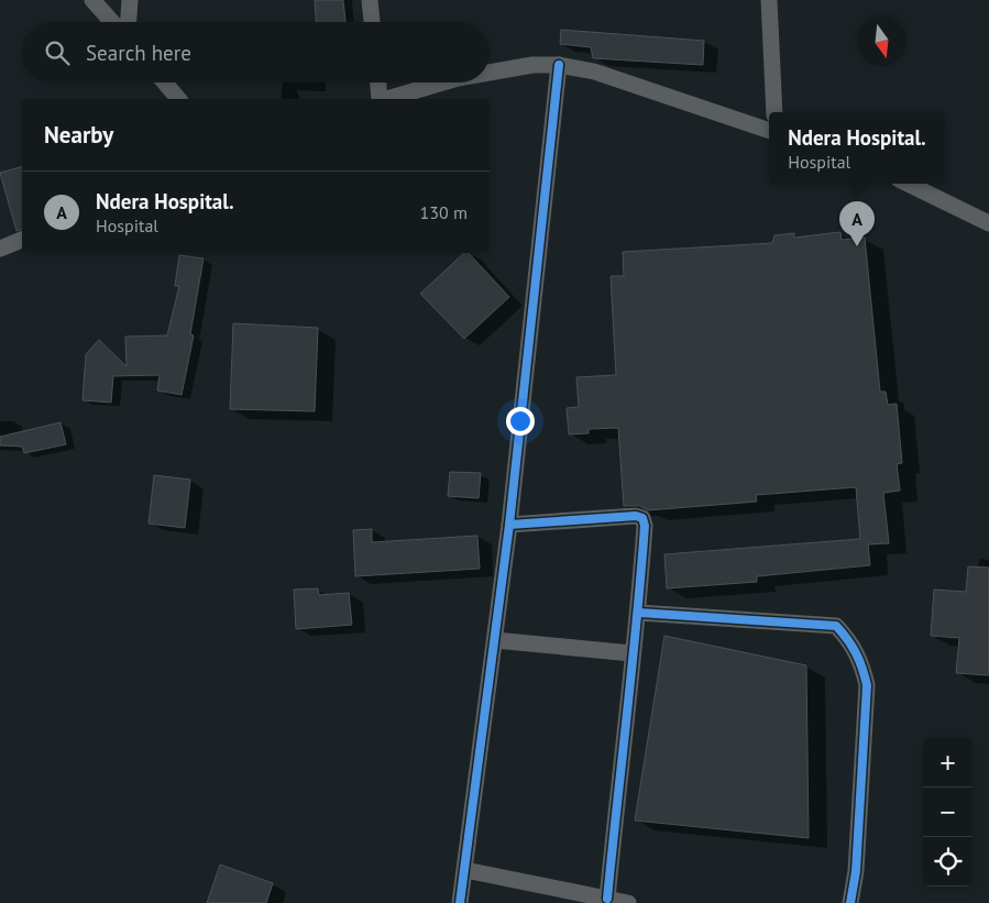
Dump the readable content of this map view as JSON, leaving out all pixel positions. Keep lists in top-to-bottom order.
{
  "north": "bottom",
  "page": {
    "search": "Search here",
    "heading": "Nearby",
    "popup": ["Ndera Hospital.", "Hospital"],
    "list": [
      {
        "mark": "A",
        "name": "Ndera Hospital.",
        "note": "Hospital",
        "value": "130 m"
      }
    ],
    "pins": "A",
    "map_buttons": ["+", "−"]
  }
}
